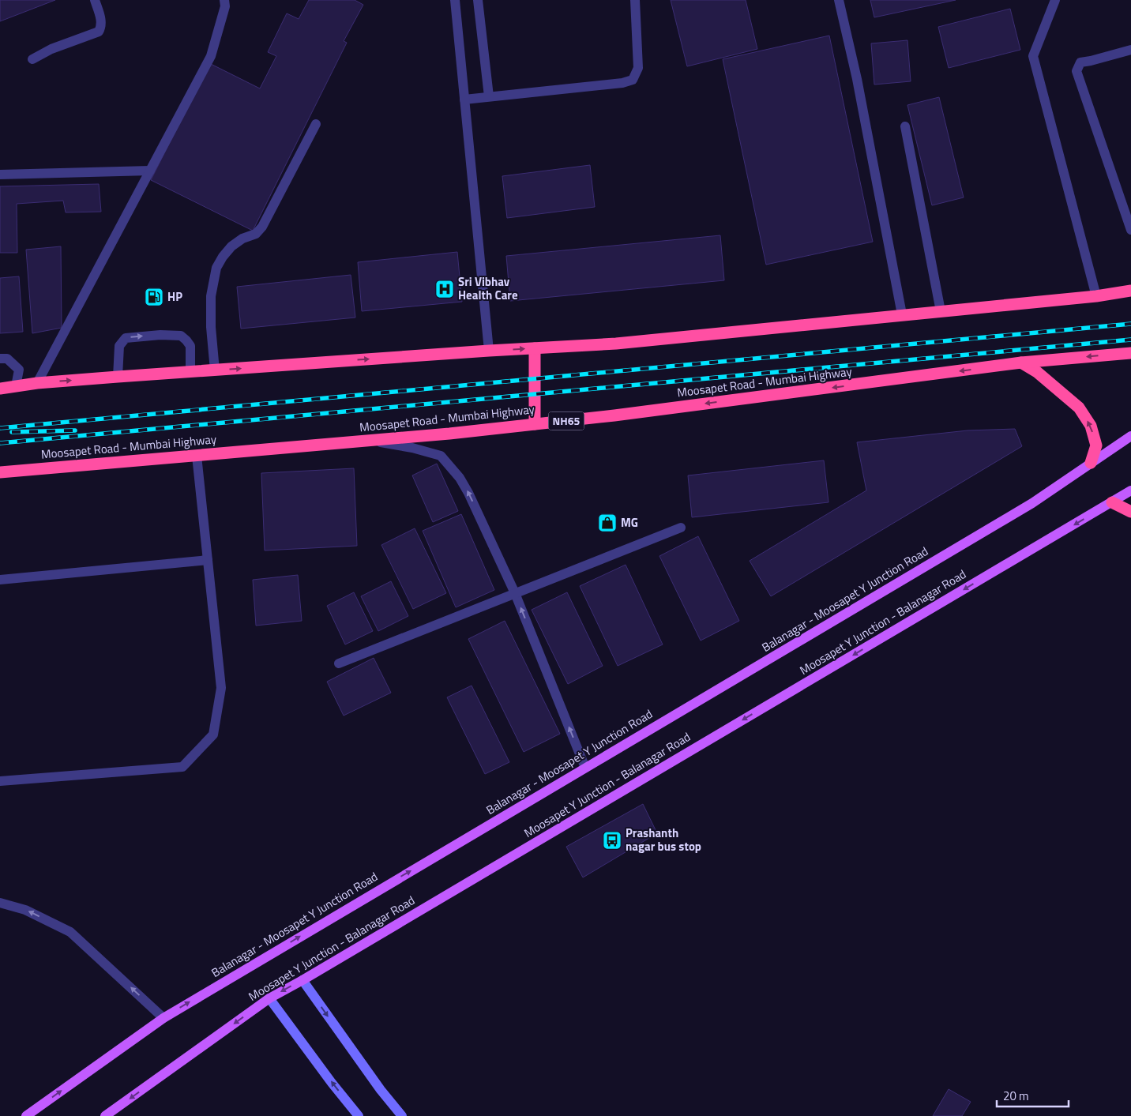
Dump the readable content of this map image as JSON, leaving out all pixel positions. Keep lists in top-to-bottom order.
{
  "streets": {
    "highway": ["Moosapet Road - Mumbai Highway", "NH65"],
    "main road": ["Balanagar - Moosapet Y Junction Road", "Moosapet Y Junction - Balanagar Road"]
  },
  "one_way": ["Balanagar - Moosapet Y Junction Road", "Moosapet Y Junction - Balanagar Road"],
  "places": {
    "hospital": ["Sri Vibhav Health Care"],
    "fuel station": ["HP"],
    "shop": ["MG"],
    "bus stop": ["Prashanth nagar bus stop"]
  },
  "scale_bar": "20 m"
}
